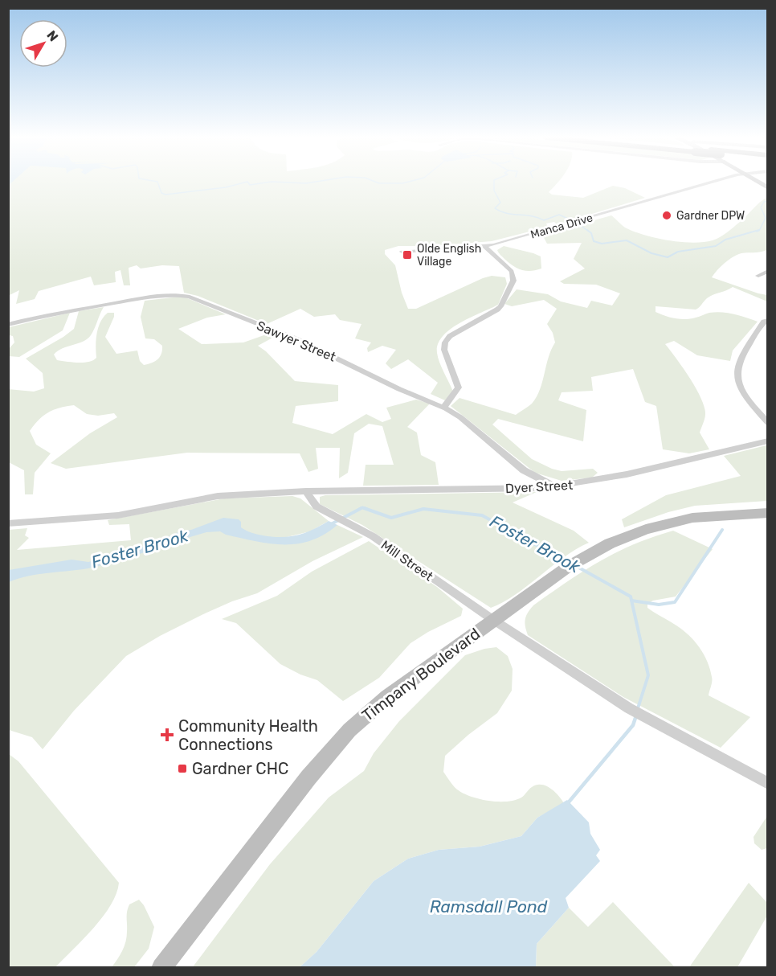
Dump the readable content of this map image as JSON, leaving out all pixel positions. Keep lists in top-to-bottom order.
{
  "streets": {
    "main road": ["Timpany Boulevard"],
    "street": [
      "Manca Drive",
      "Sawyer Street",
      "Dyer Street",
      "Mill Street"
    ]
  },
  "crossings": [
    ["Sawyer Street", "Dyer Street"],
    ["Dyer Street", "Mill Street"],
    ["Mill Street", "Timpany Boulevard"]
  ],
  "water": ["Foster Brook", "Ramsdall Pond"],
  "places": {
    "other": ["Gardner DPW"],
    "transit": ["Olde English Village", "Gardner CHC"],
    "health": ["Community Health Connections"]
  },
  "north": "top right"
}
